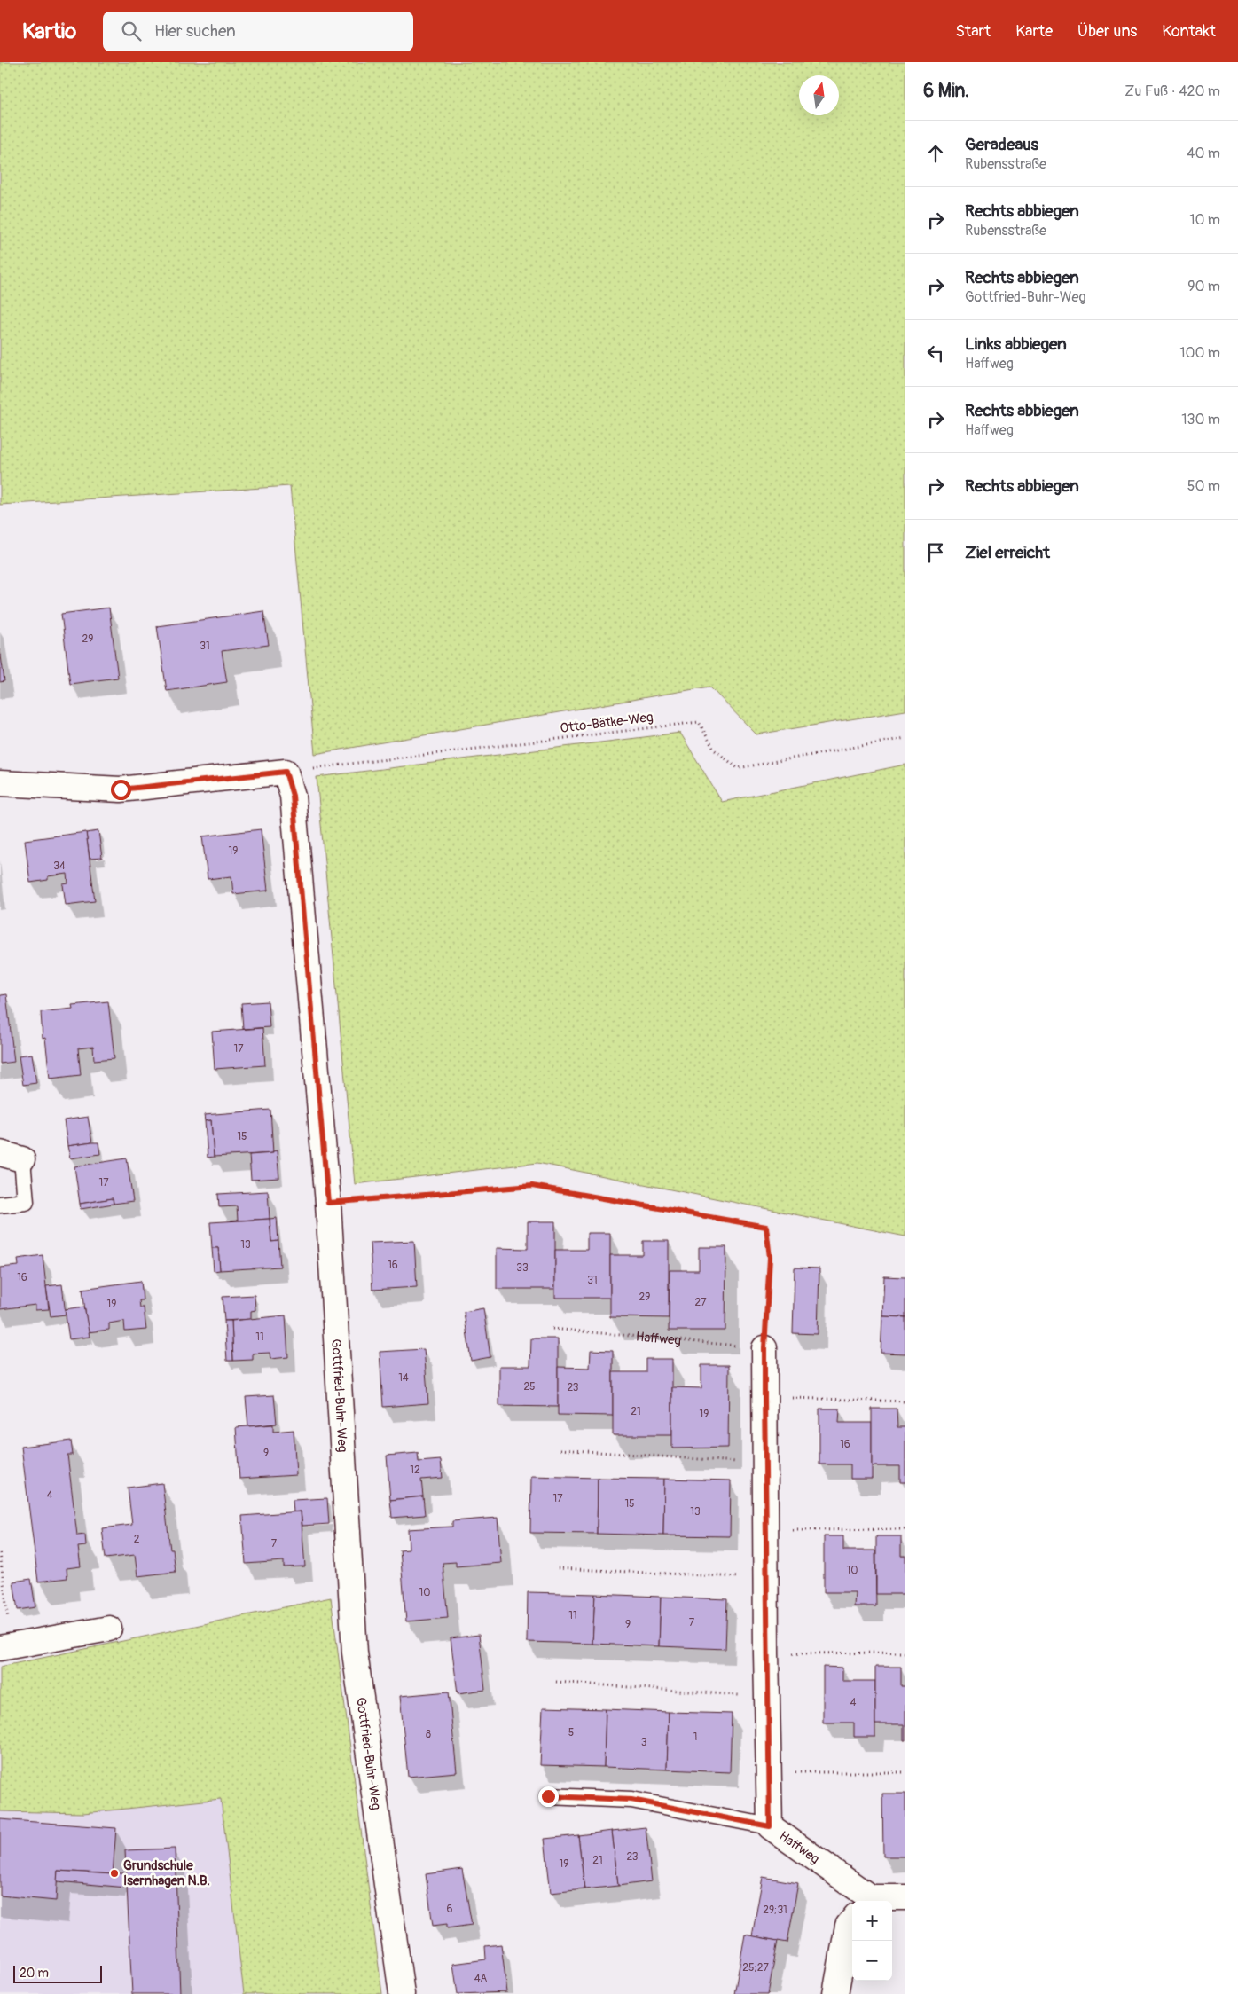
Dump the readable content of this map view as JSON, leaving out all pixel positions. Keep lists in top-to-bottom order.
{
  "streets": {
    "street": ["Haffweg", "Gottfried-Buhr-Weg"],
    "path": ["Otto-Bätke-Weg"]
  },
  "crossings": [
    ["Otto-Bätke-Weg", "Gottfried-Buhr-Weg"]
  ],
  "places": ["Grundschule Isernhagen N.B."],
  "house_numbers": [
    "29",
    "31",
    "19",
    "34",
    "17",
    "15",
    "17",
    "13",
    "16",
    "33",
    "16",
    "31",
    "29",
    "27",
    "19",
    "11",
    "14",
    "25",
    "23",
    "21",
    "19",
    "16",
    "9",
    "12",
    "4",
    "17",
    "15",
    "13",
    "2",
    "7",
    "10",
    "10",
    "11",
    "7",
    "9",
    "4",
    "5",
    "8",
    "1",
    "3",
    "23",
    "21",
    "19",
    "6",
    "29;31",
    "25;27",
    "4A"
  ],
  "scale_bar": "20 m",
  "north": "top",
  "page": {
    "header": "Kartio",
    "search": "Hier suchen",
    "nav": [
      "Start",
      "Karte",
      "Über uns",
      "Kontakt"
    ],
    "heading": ["6 Min.", "Zu Fuß · 420 m"],
    "list": [
      ["Geradeaus", "Rubensstraße", "40 m"],
      ["Rechts abbiegen", "Rubensstraße", "10 m"],
      ["Rechts abbiegen", "Gottfried-Buhr-Weg", "90 m"],
      ["Links abbiegen", "Haffweg", "100 m"],
      ["Rechts abbiegen", "Haffweg", "130 m"],
      ["Rechts abbiegen", "50 m"],
      "Ziel erreicht"
    ],
    "map_buttons": ["+", "−"],
    "scale": "20 m"
  }
}
